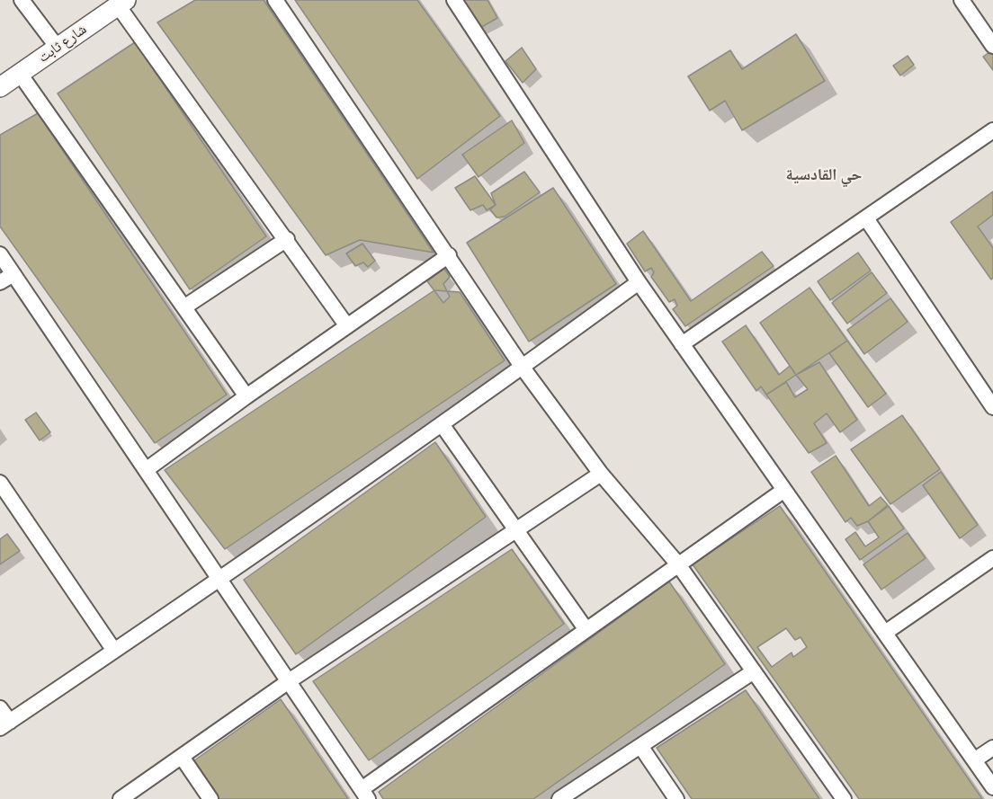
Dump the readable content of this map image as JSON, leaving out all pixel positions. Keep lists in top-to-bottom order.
{
  "streets": {
    "street": ["شارع ثابت"]
  },
  "districts": ["حي القادسية"]
}
